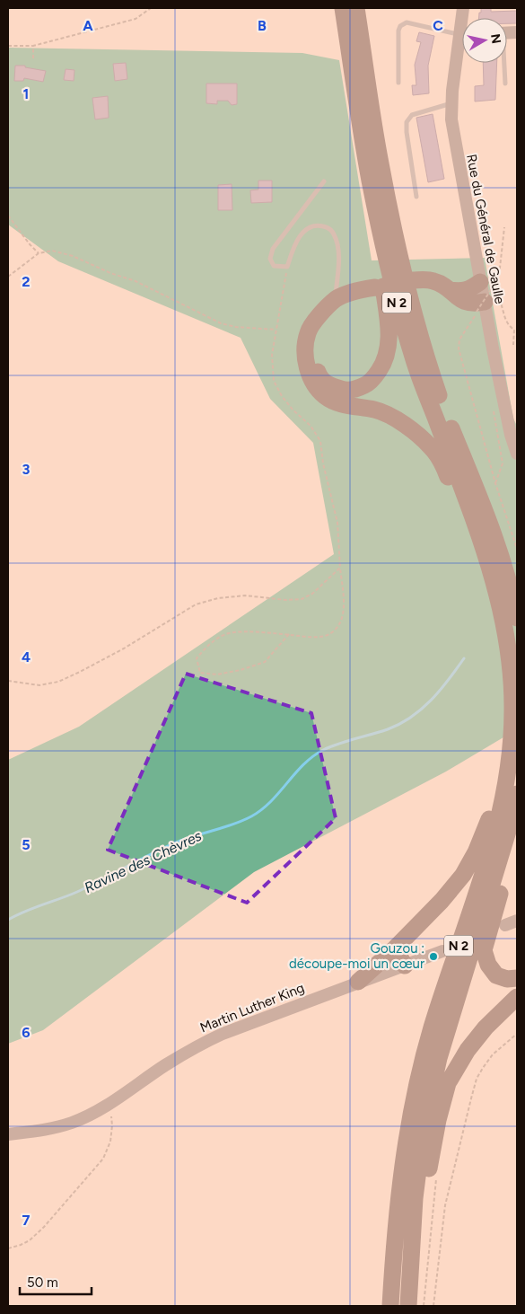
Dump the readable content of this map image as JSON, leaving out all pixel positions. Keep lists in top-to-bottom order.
{
  "streets": {
    "highway": ["N 2"],
    "street": ["Rue du Général de Gaulle", "Martin Luther King"]
  },
  "water": ["Ravine des Chèvres"],
  "places": ["Gouzou : découpe-moi un cœur"],
  "scale_bar": "50 m",
  "north": "right",
  "grid": {
    "columns": ["A", "B", "C"],
    "rows": [
      "1",
      "2",
      "3",
      "4",
      "5",
      "6",
      "7"
    ]
  }
}
